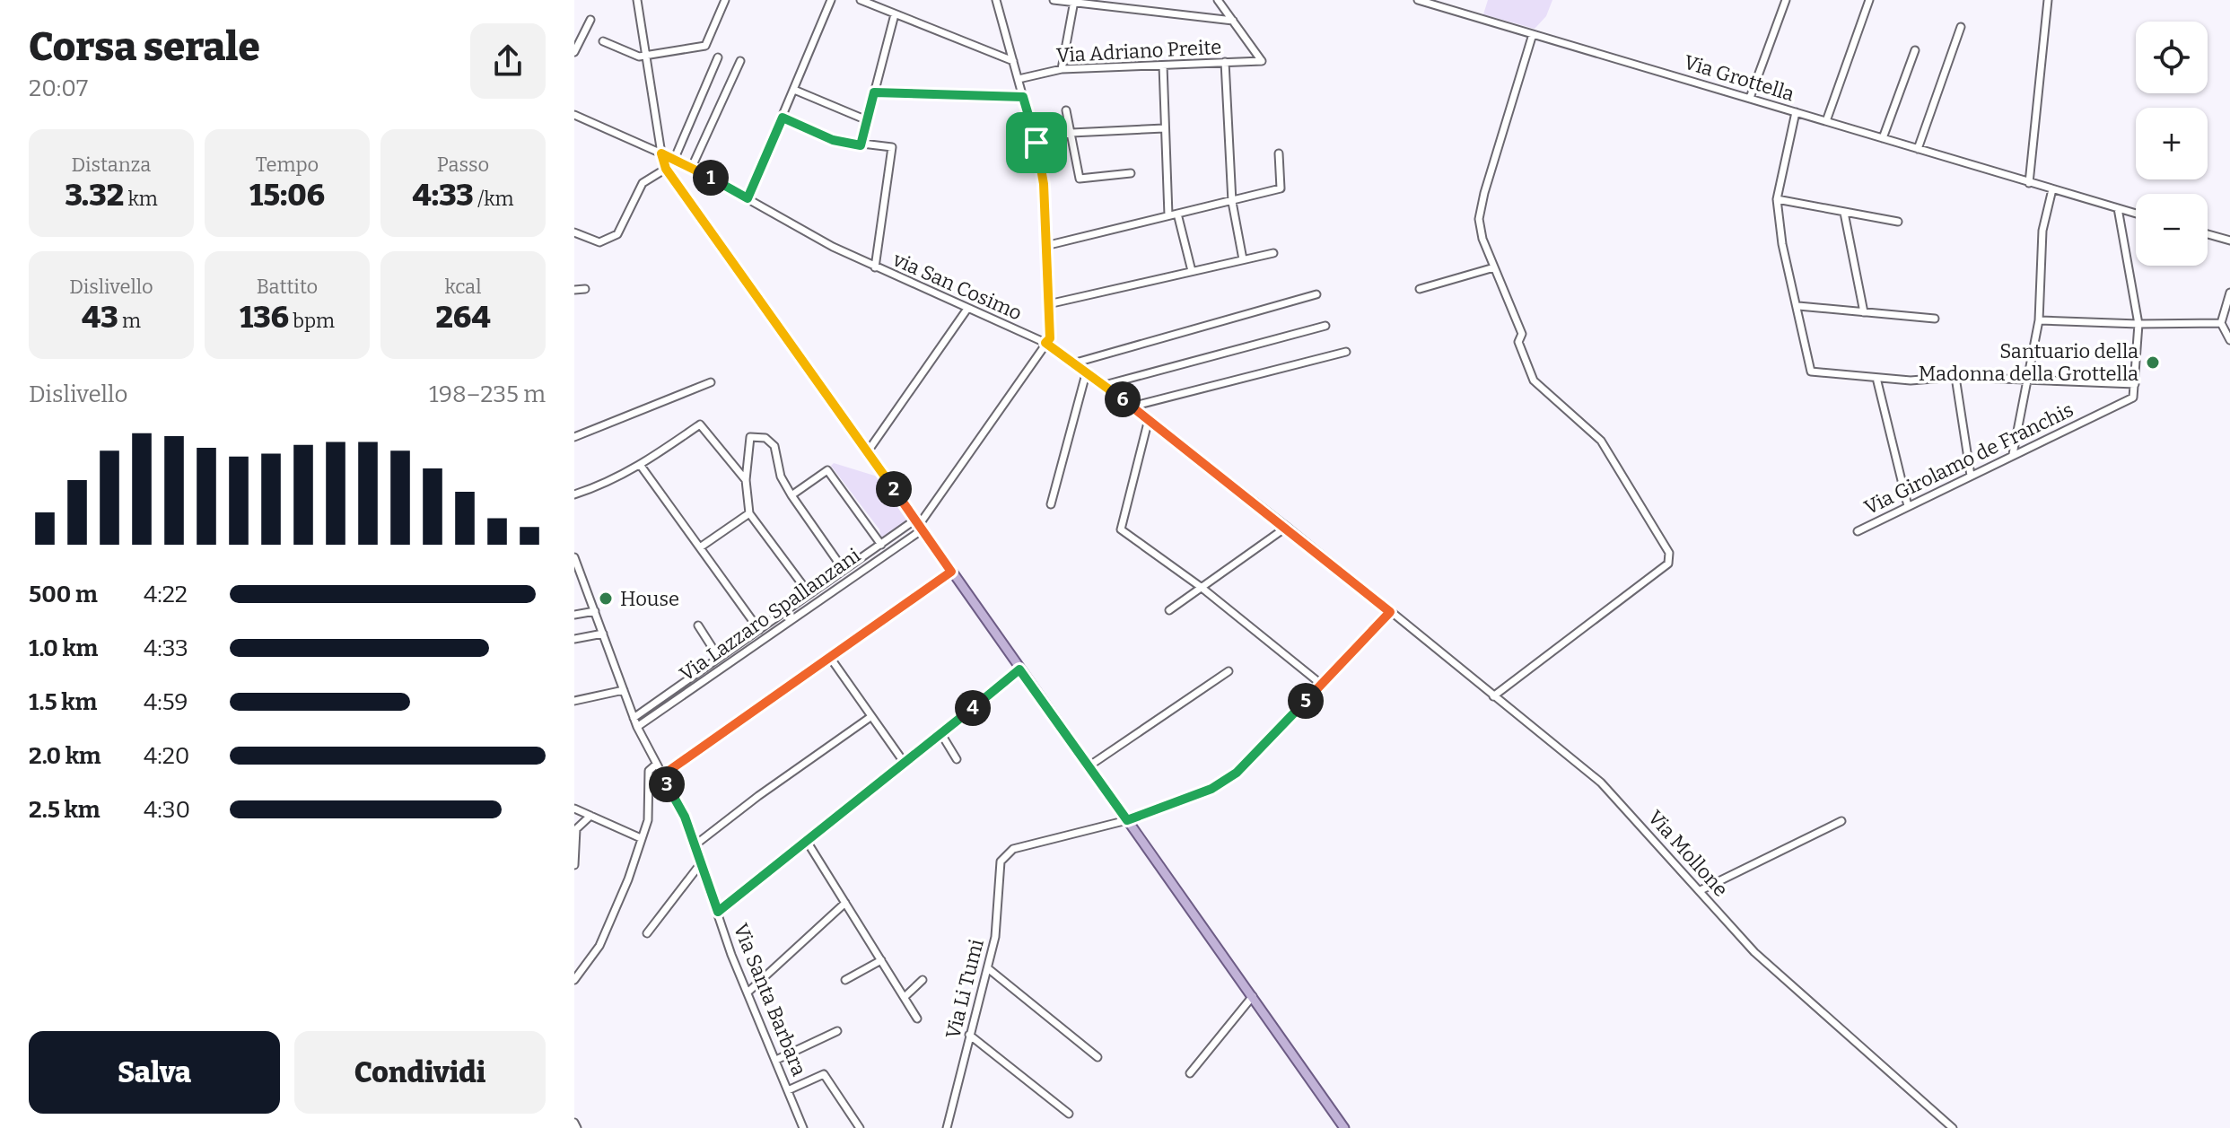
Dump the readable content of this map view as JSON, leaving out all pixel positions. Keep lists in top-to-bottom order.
{
  "streets": {
    "street": [
      "Via Adriano Preite",
      "Via Grottella",
      "via San Cosimo",
      "Via Girolamo de Franchis",
      "Via Lazzaro Spallanzani",
      "Via Mollone",
      "Via Li Tumi",
      "Via Santa Barbara"
    ]
  },
  "crossings": [
    ["via San Cosimo", "Via Mollone"],
    ["Via Lazzaro Spallanzani", "Via Santa Barbara"]
  ],
  "places": ["Santuario della Madonna della Grottella", "House"],
  "page": {
    "heading": ["Corsa serale", "20:07"],
    "map_buttons": ["+", "−"],
    "stats": [
      ["Distanza", "3.32 km"],
      ["Tempo", "15:06"],
      ["Passo", "4:33 /km"],
      ["Dislivello", "43 m"],
      ["Battito", "136 bpm"],
      ["kcal", "264"]
    ],
    "pins": [
      "1",
      "6",
      "2",
      "5",
      "4",
      "3"
    ],
    "chart": ["Dislivello", "198–235 m"],
    "list": [
      {
        "name": "500 m",
        "note": "4:22"
      },
      {
        "name": "1.0 km",
        "note": "4:33"
      },
      {
        "name": "1.5 km",
        "note": "4:59"
      },
      {
        "name": "2.0 km",
        "note": "4:20"
      },
      {
        "name": "2.5 km",
        "note": "4:30"
      }
    ],
    "buttons": ["Salva", "Condividi"]
  }
}
